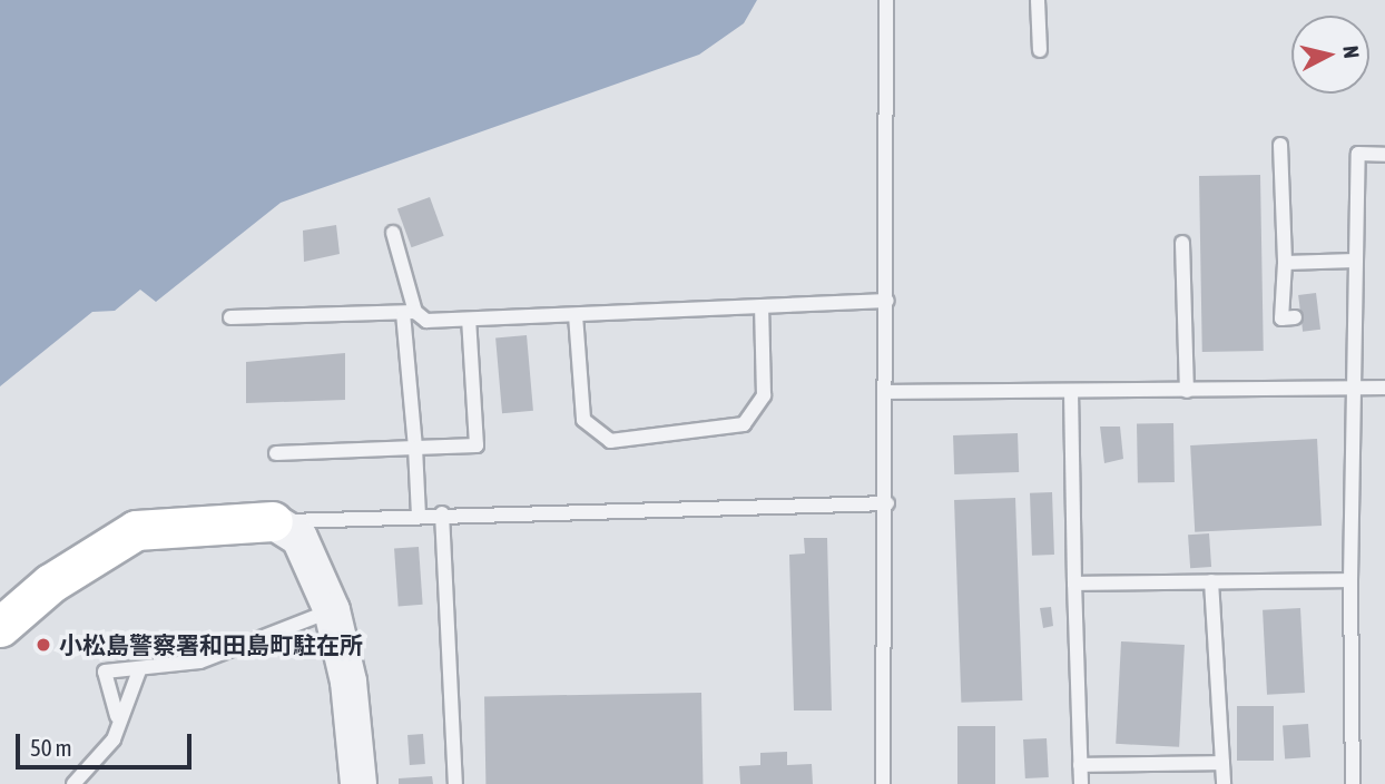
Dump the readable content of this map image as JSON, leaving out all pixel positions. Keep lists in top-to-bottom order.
{
  "places": ["小松島警察署和田島町駐在所"],
  "scale_bar": "50 m",
  "north": "right"
}
